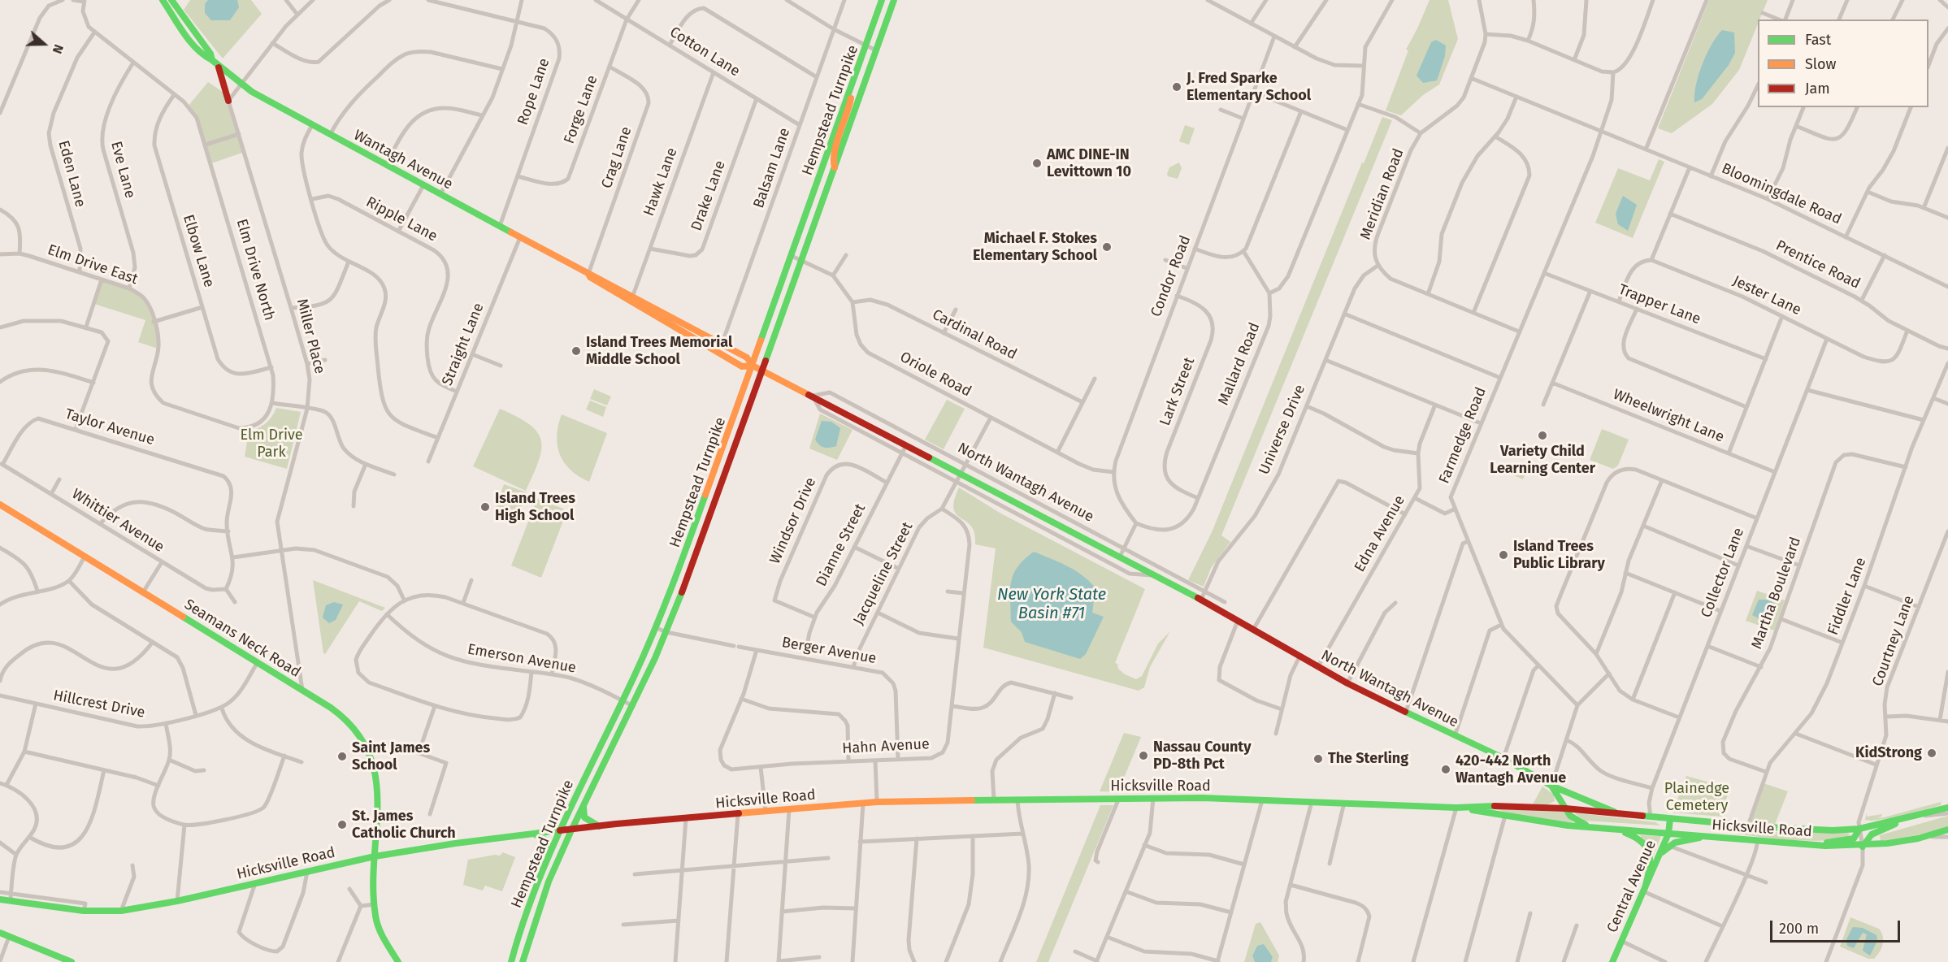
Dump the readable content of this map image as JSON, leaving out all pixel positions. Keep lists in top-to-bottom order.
{
  "streets": {
    "main road": [
      "Hempstead Turnpike",
      "Wantagh Avenue",
      "North Wantagh Avenue",
      "Seamans Neck Road",
      "Hicksville Road",
      "Central Avenue"
    ],
    "street": [
      "Cotton Lane",
      "Rope Lane",
      "Forge Lane",
      "Crag Lane",
      "Balsam Lane",
      "Eve Lane",
      "Eden Lane",
      "Hawk Lane",
      "Meridian Road",
      "Bloomingdale Road",
      "Drake Lane",
      "Ripple Lane",
      "Elbow Lane",
      "Elm Drive East",
      "Prentice Road",
      "Elm Drive North",
      "Condor Road",
      "Jester Lane",
      "Trapper Lane",
      "Cardinal Road",
      "Miller Place",
      "Straight Lane",
      "Mallard Road",
      "Oriole Road",
      "Lark Street",
      "Wheelwright Lane",
      "Taylor Avenue",
      "Universe Drive",
      "Farmedge Road",
      "Whittier Avenue",
      "Windsor Drive",
      "Edna Avenue",
      "Dianne Street",
      "Collector Lane",
      "Jacqueline Street",
      "Martha Boulevard",
      "Fiddler Lane",
      "Courtney Lane",
      "Berger Avenue",
      "Emerson Avenue",
      "Hillcrest Drive",
      "Hahn Avenue"
    ]
  },
  "crossings": [
    ["Cotton Lane", "Forge Lane"],
    ["Cotton Lane", "Balsam Lane"],
    ["Cotton Lane", "Hawk Lane"],
    ["Cotton Lane", "Drake Lane"],
    ["Rope Lane", "Forge Lane"],
    ["Rope Lane", "Wantagh Avenue"],
    ["Forge Lane", "Crag Lane"],
    ["Hempstead Turnpike", "Wantagh Avenue"],
    ["Hempstead Turnpike", "Oriole Road"],
    ["Hempstead Turnpike", "North Wantagh Avenue"],
    ["Hempstead Turnpike", "Berger Avenue"],
    ["Hempstead Turnpike", "Emerson Avenue"],
    ["Hempstead Turnpike", "Hicksville Road"],
    ["Crag Lane", "Wantagh Avenue"],
    ["Wantagh Avenue", "Balsam Lane"],
    ["Wantagh Avenue", "Hawk Lane"],
    ["Wantagh Avenue", "Straight Lane"],
    ["Wantagh Avenue", "North Wantagh Avenue"],
    ["Eve Lane", "Elm Drive East"],
    ["Eve Lane", "Elm Drive North"],
    ["Eden Lane", "Elm Drive East"],
    ["Eden Lane", "Elm Drive North"],
    ["Hawk Lane", "Drake Lane"],
    ["Meridian Road", "Bloomingdale Road"],
    ["Meridian Road", "Universe Drive"],
    ["Bloomingdale Road", "Farmedge Road"],
    ["Ripple Lane", "Straight Lane"],
    ["Elbow Lane", "Elm Drive North"],
    ["Elm Drive East", "Elm Drive North"],
    ["Prentice Road", "Jester Lane"],
    ["Condor Road", "Mallard Road"],
    ["Condor Road", "Oriole Road"],
    ["Condor Road", "Lark Street"],
    ["Jester Lane", "Collector Lane"],
    ["Trapper Lane", "Farmedge Road"],
    ["Cardinal Road", "Oriole Road"],
    ["Miller Place", "Seamans Neck Road"],
    ["Mallard Road", "Lark Street"],
    ["Oriole Road", "Jacqueline Street"],
    ["Wheelwright Lane", "Collector Lane"],
    ["Taylor Avenue", "Whittier Avenue"],
    ["Universe Drive", "North Wantagh Avenue"],
    ["North Wantagh Avenue", "Edna Avenue"],
    ["North Wantagh Avenue", "Dianne Street"],
    ["North Wantagh Avenue", "Jacqueline Street"],
    ["North Wantagh Avenue", "Hicksville Road"],
    ["Windsor Drive", "Dianne Street"],
    ["Dianne Street", "Berger Avenue"],
    ["Collector Lane", "Hicksville Road"],
    ["Jacqueline Street", "Berger Avenue"],
    ["Jacqueline Street", "Hahn Avenue"],
    ["Martha Boulevard", "Fiddler Lane"],
    ["Fiddler Lane", "Hicksville Road"],
    ["Seamans Neck Road", "Hillcrest Drive"],
    ["Seamans Neck Road", "Hicksville Road"],
    ["Courtney Lane", "Hicksville Road"],
    ["Berger Avenue", "Hahn Avenue"],
    ["Hicksville Road", "Central Avenue"]
  ],
  "water": ["New York State Basin #71"],
  "parks": ["Elm Drive Park", "Plainedge Cemetery"],
  "places": [
    "J. Fred Sparke Elementary School",
    "AMC DINE-IN Levittown 10",
    "Michael F. Stokes Elementary School",
    "Island Trees Memorial Middle School",
    "Variety Child Learning Center",
    "Island Trees High School",
    "Island Trees Public Library",
    "KidStrong",
    "Nassau County PD-8th Pct",
    "Saint James School",
    "The Sterling",
    "420-442 North Wantagh Avenue",
    "St. James Catholic Church"
  ],
  "legend": ["Fast", "Slow", "Jam"],
  "scale_bar": "200 m",
  "north": "right"
}
